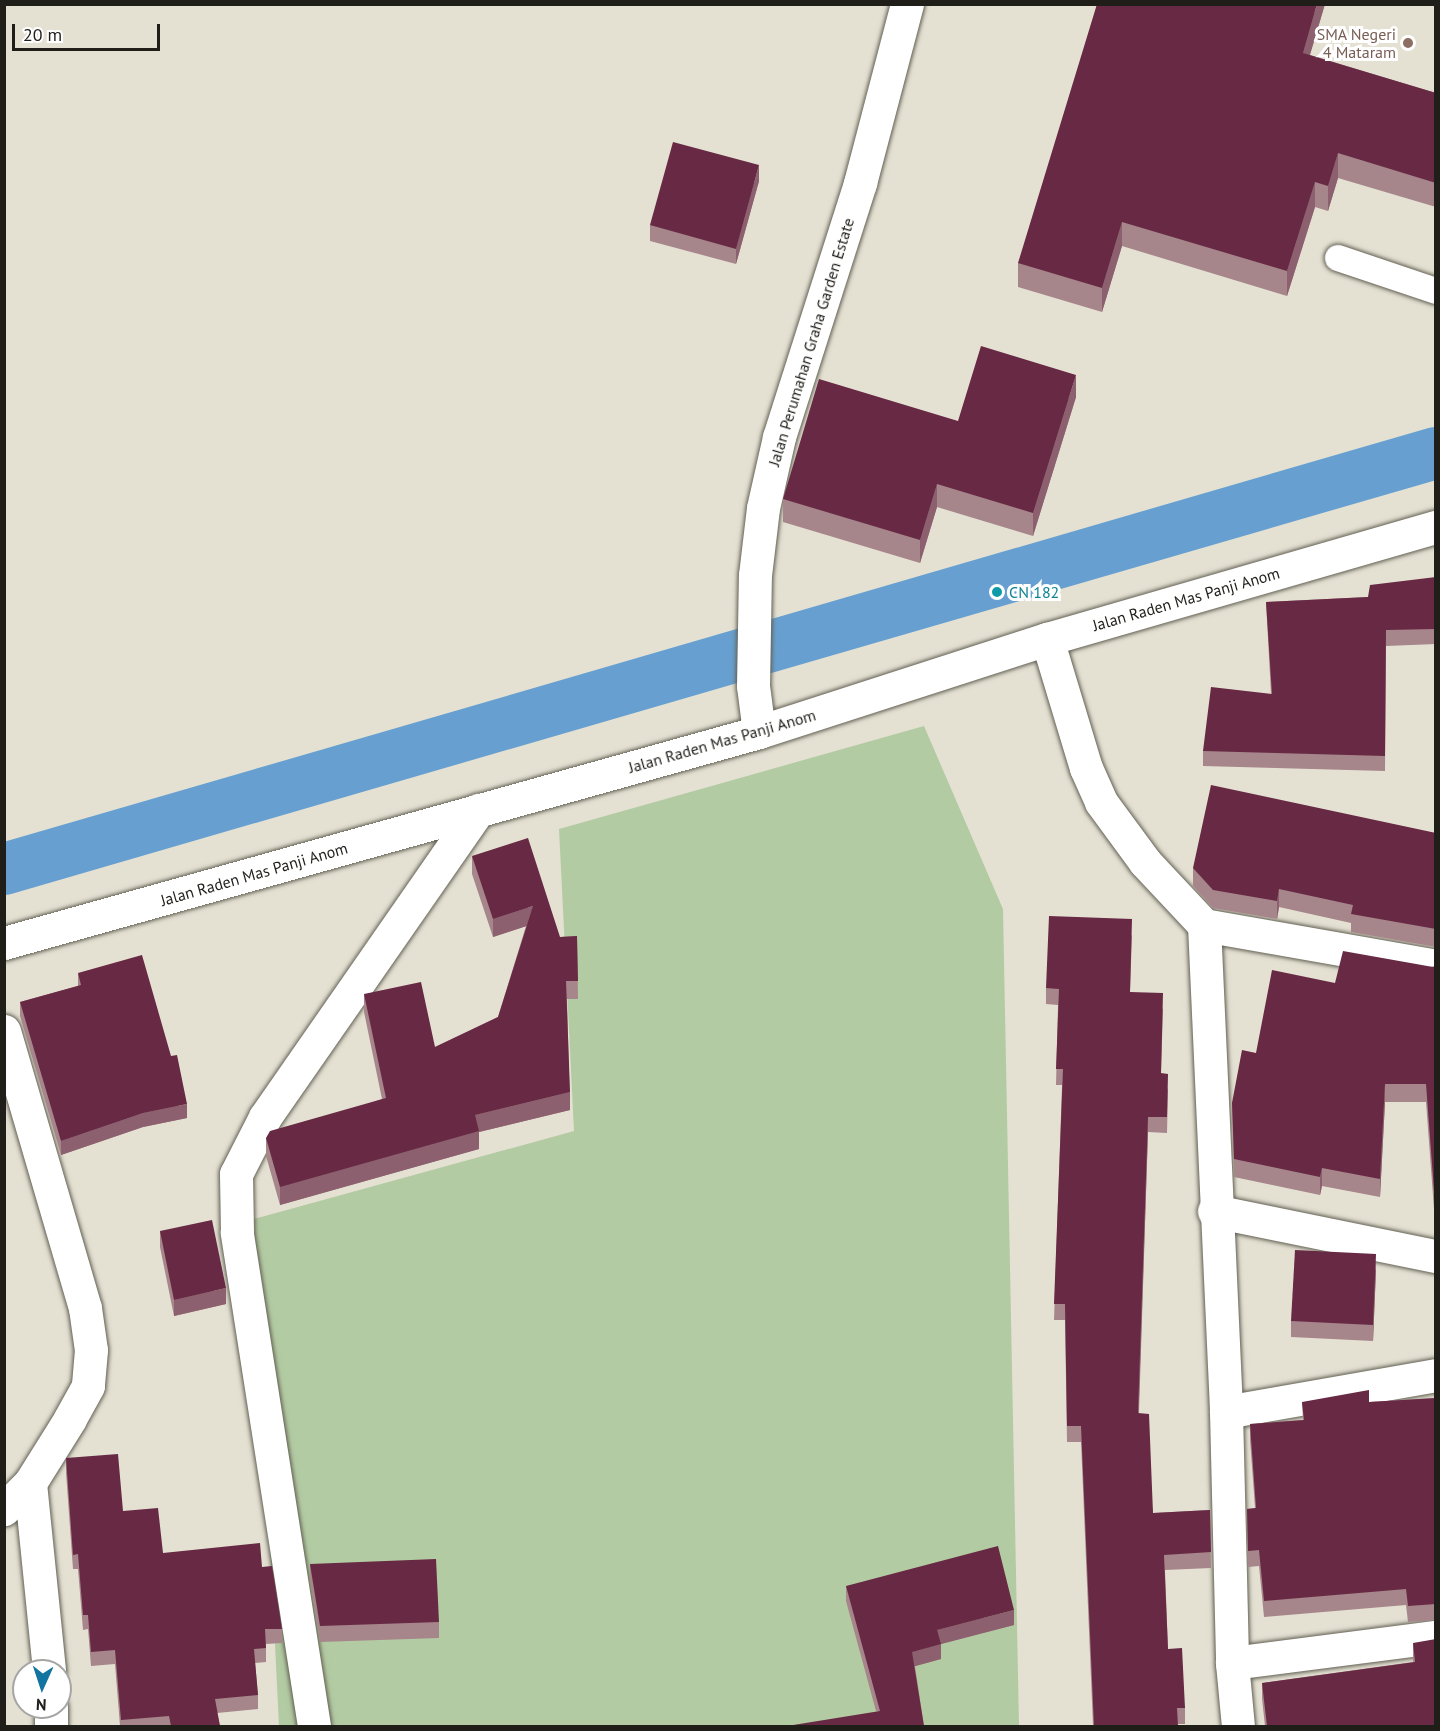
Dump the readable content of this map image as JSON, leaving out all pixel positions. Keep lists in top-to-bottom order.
{
  "streets": {
    "street": ["Jalan Perumahan Graha Garden Estate", "Jalan Raden Mas Panji Anom"]
  },
  "crossings": [
    ["Jalan Perumahan Graha Garden Estate", "Jalan Raden Mas Panji Anom"]
  ],
  "places": ["SMA Negeri 4 Mataram", "CN 182"],
  "scale_bar": "20 m",
  "north": "bottom"
}
